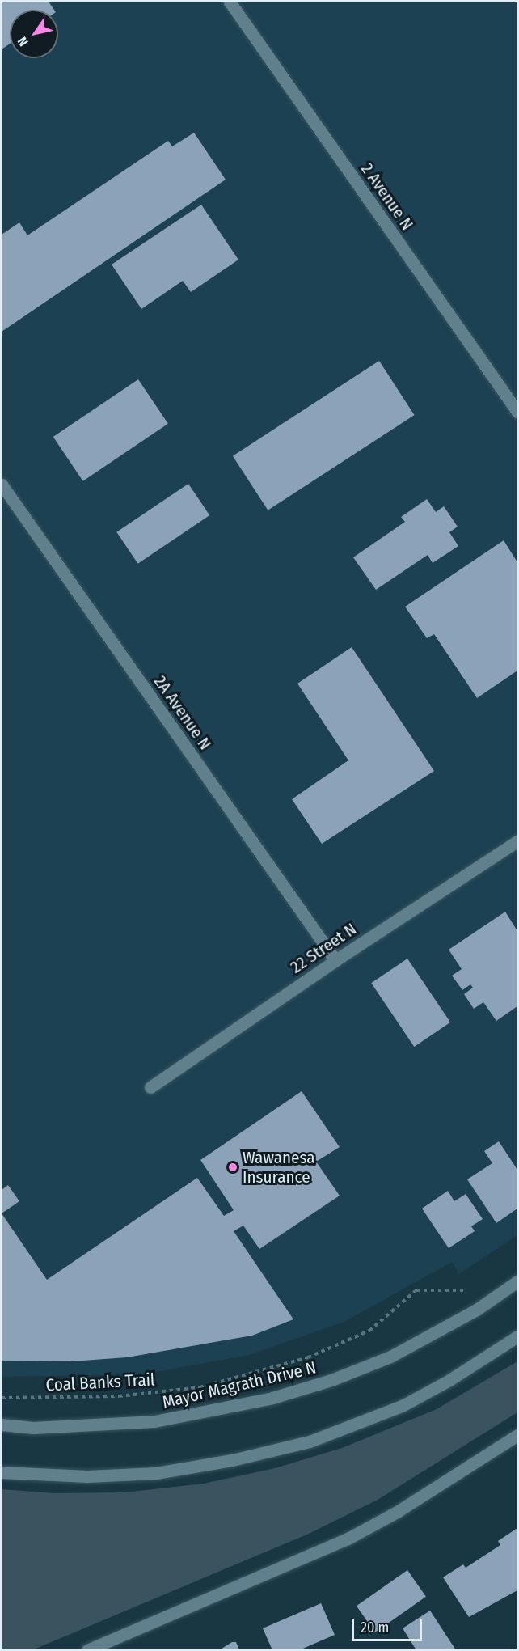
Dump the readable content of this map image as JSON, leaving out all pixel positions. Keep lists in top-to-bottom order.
{
  "streets": {
    "street": [
      "2 Avenue N",
      "2A Avenue N",
      "22 Street N",
      "Mayor Magrath Drive N"
    ],
    "path": ["Coal Banks Trail"]
  },
  "crossings": [
    ["2A Avenue N", "22 Street N"]
  ],
  "places": ["Wawanesa Insurance"],
  "scale_bar": "20 m",
  "north": "bottom left"
}
